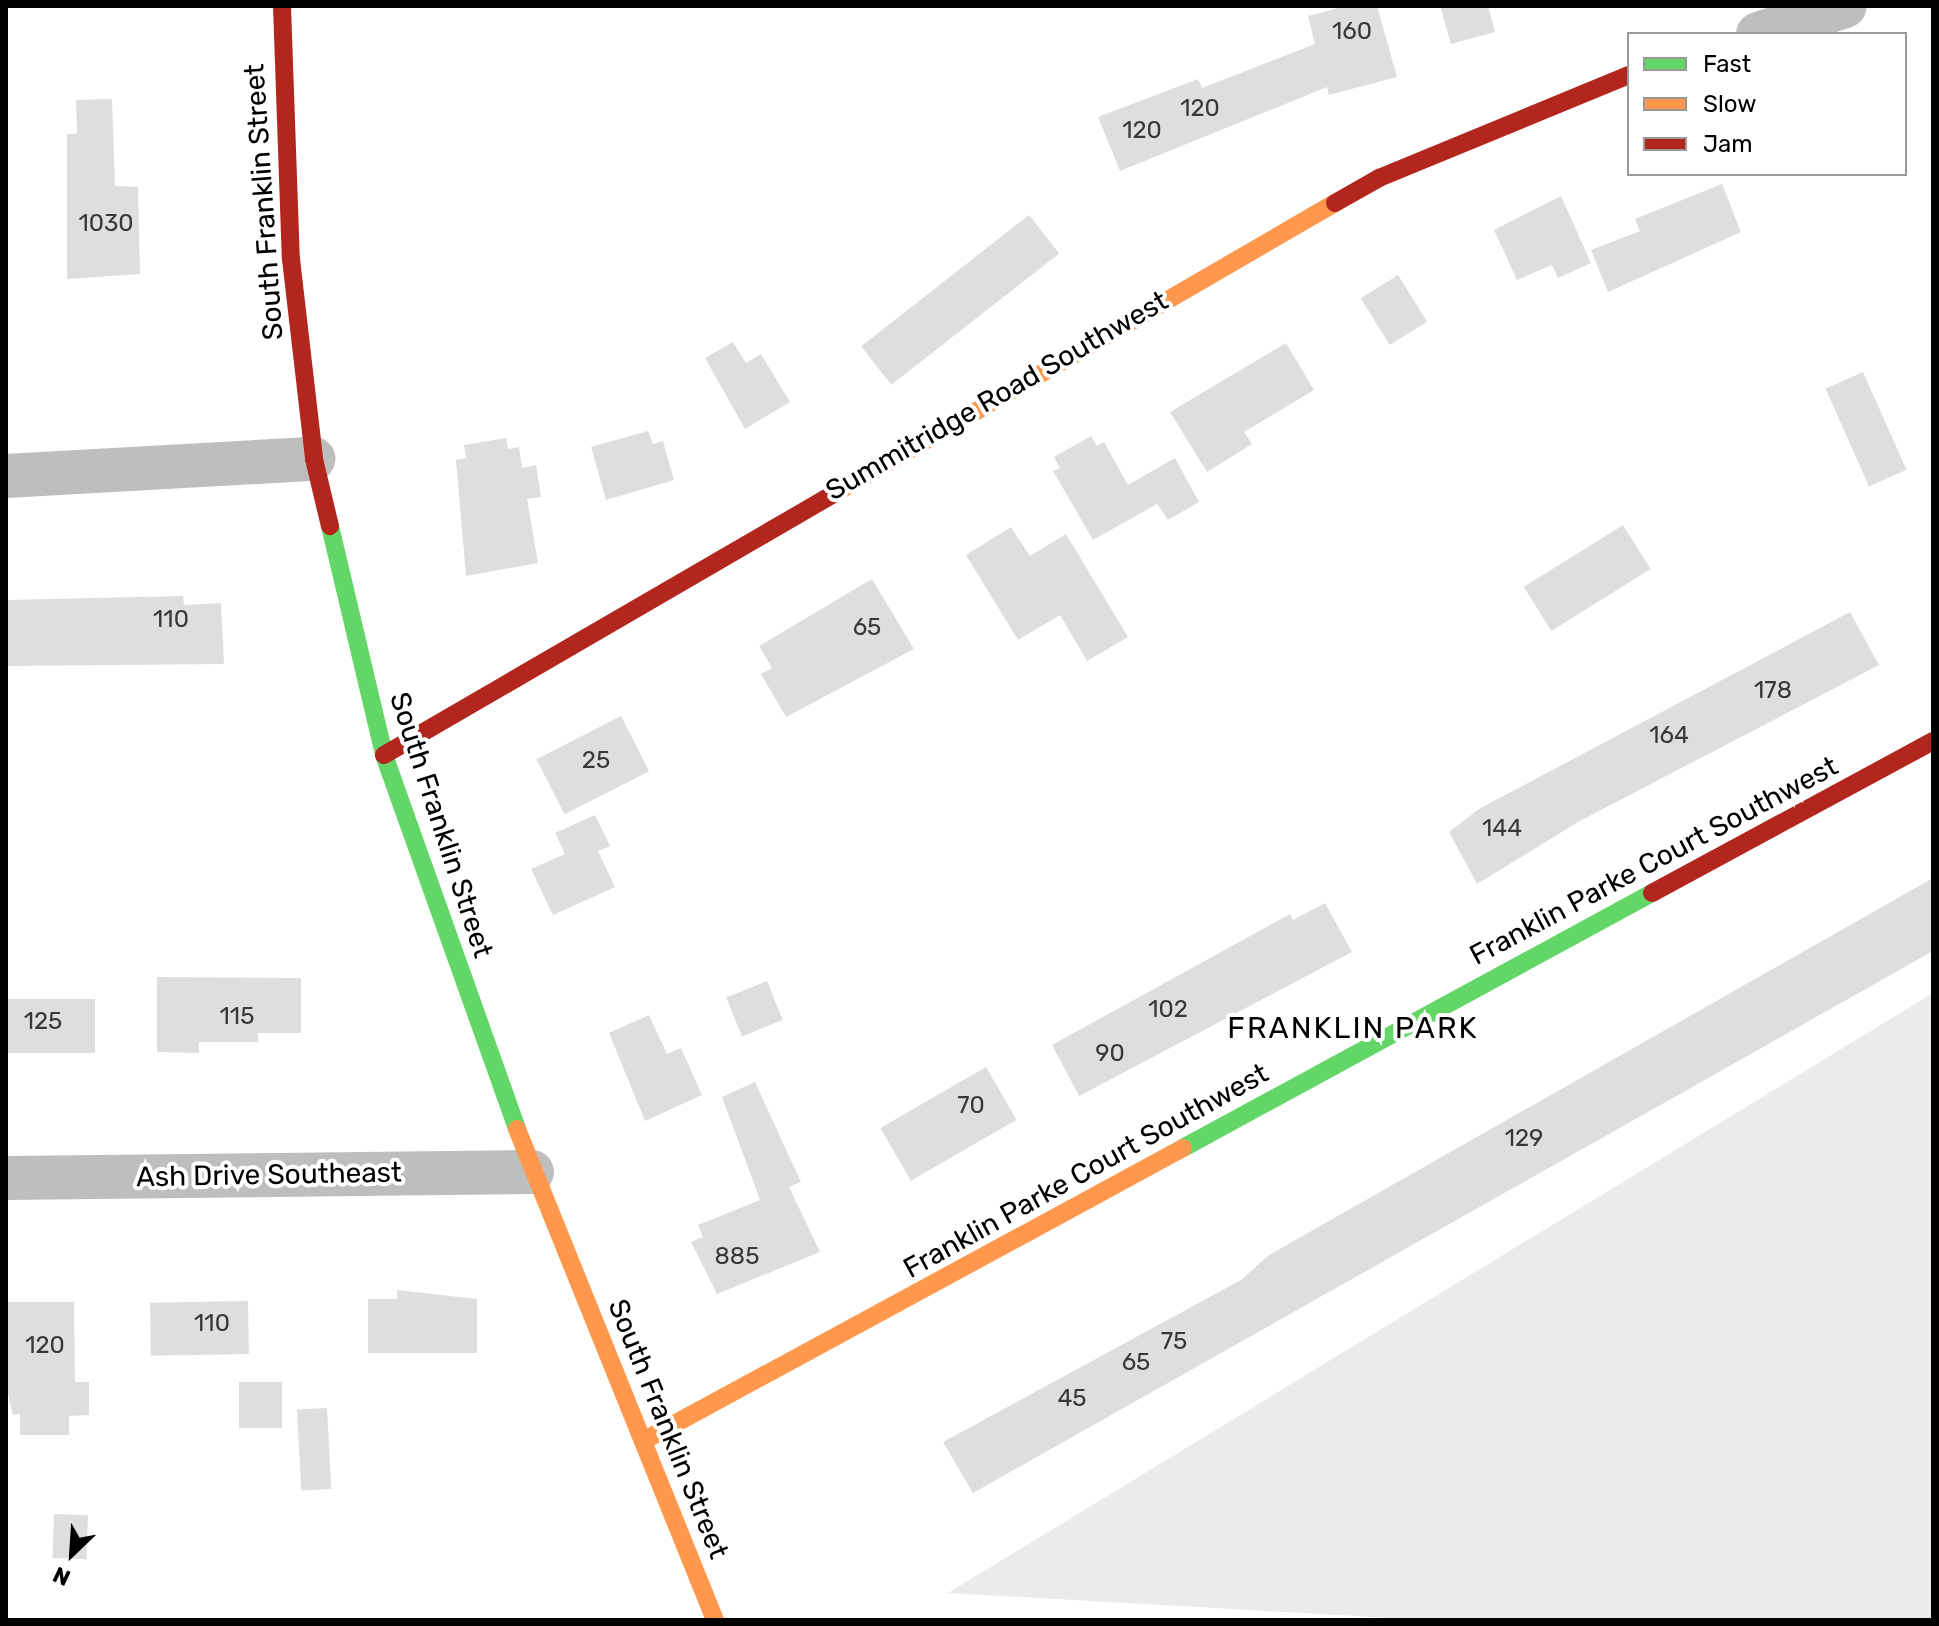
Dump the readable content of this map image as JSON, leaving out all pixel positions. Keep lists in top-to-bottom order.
{
  "streets": {
    "street": [
      "South Franklin Street",
      "Summitridge Road Southwest",
      "Franklin Parke Court Southwest",
      "Ash Drive Southeast"
    ]
  },
  "crossings": [
    ["South Franklin Street", "Summitridge Road Southwest"],
    ["South Franklin Street", "Franklin Parke Court Southwest"],
    ["South Franklin Street", "Ash Drive Southeast"]
  ],
  "districts": ["FRANKLIN PARK"],
  "house_numbers": [
    "160",
    "120",
    "120",
    "1030",
    "110",
    "65",
    "178",
    "164",
    "25",
    "144",
    "102",
    "115",
    "125",
    "90",
    "70",
    "129",
    "885",
    "110",
    "75",
    "120",
    "65",
    "45"
  ],
  "legend": ["Fast", "Slow", "Jam"],
  "north": "bottom left"
}
